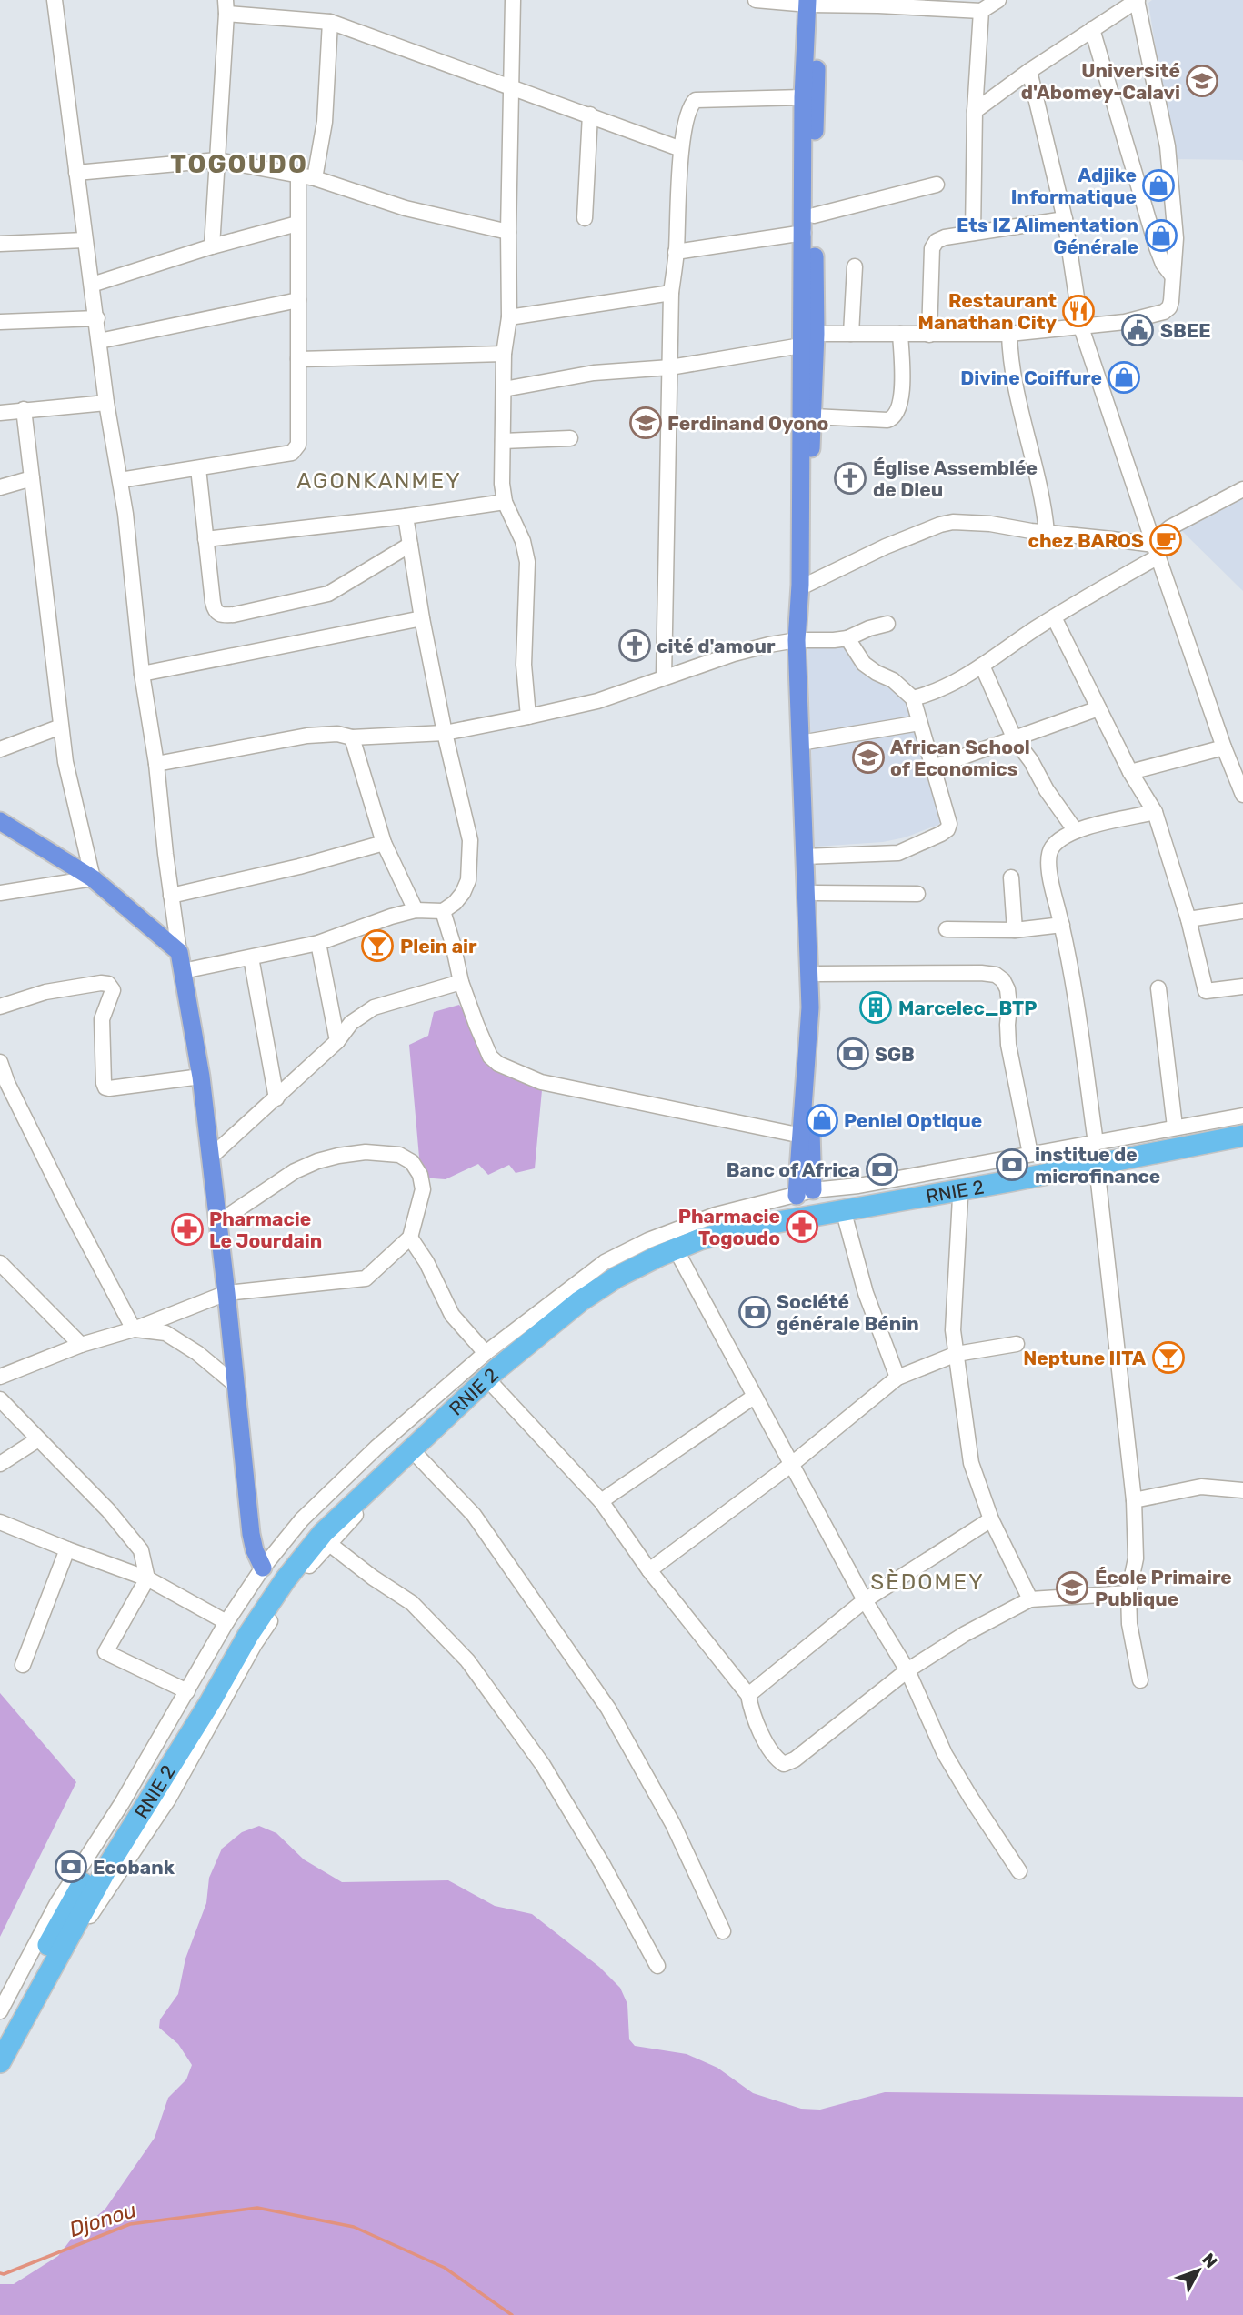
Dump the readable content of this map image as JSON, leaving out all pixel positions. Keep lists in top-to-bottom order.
{
  "streets": {
    "highway": ["RNIE 2"]
  },
  "districts": ["TOGOUDO", "AGONKANMEY", "SÈDOMEY"],
  "water": ["Djonou"],
  "places": {
    "school or university": [
      "Université d'Abomey-Calavi",
      "Ferdinand Oyono",
      "African School of Economics",
      "École Primaire Publique"
    ],
    "shop": [
      "Adjike Informatique",
      "Ets IZ Alimentation Générale",
      "Divine Coiffure",
      "Peniel Optique"
    ],
    "restaurant": ["Restaurant Manathan City"],
    "public building": ["SBEE"],
    "church": ["Église Assemblée de Dieu", "cité d'amour"],
    "cafe": ["chez BAROS"],
    "bar": ["Plein air", "Neptune IITA"],
    "building": ["Marcelec_BTP"],
    "bank": [
      "SGB",
      "institue de microfinance",
      "Banc of Africa",
      "Société générale Bénin",
      "Ecobank"
    ],
    "pharmacy": ["Pharmacie Togoudo", "Pharmacie Le Jourdain"]
  },
  "north": "top right"
}
